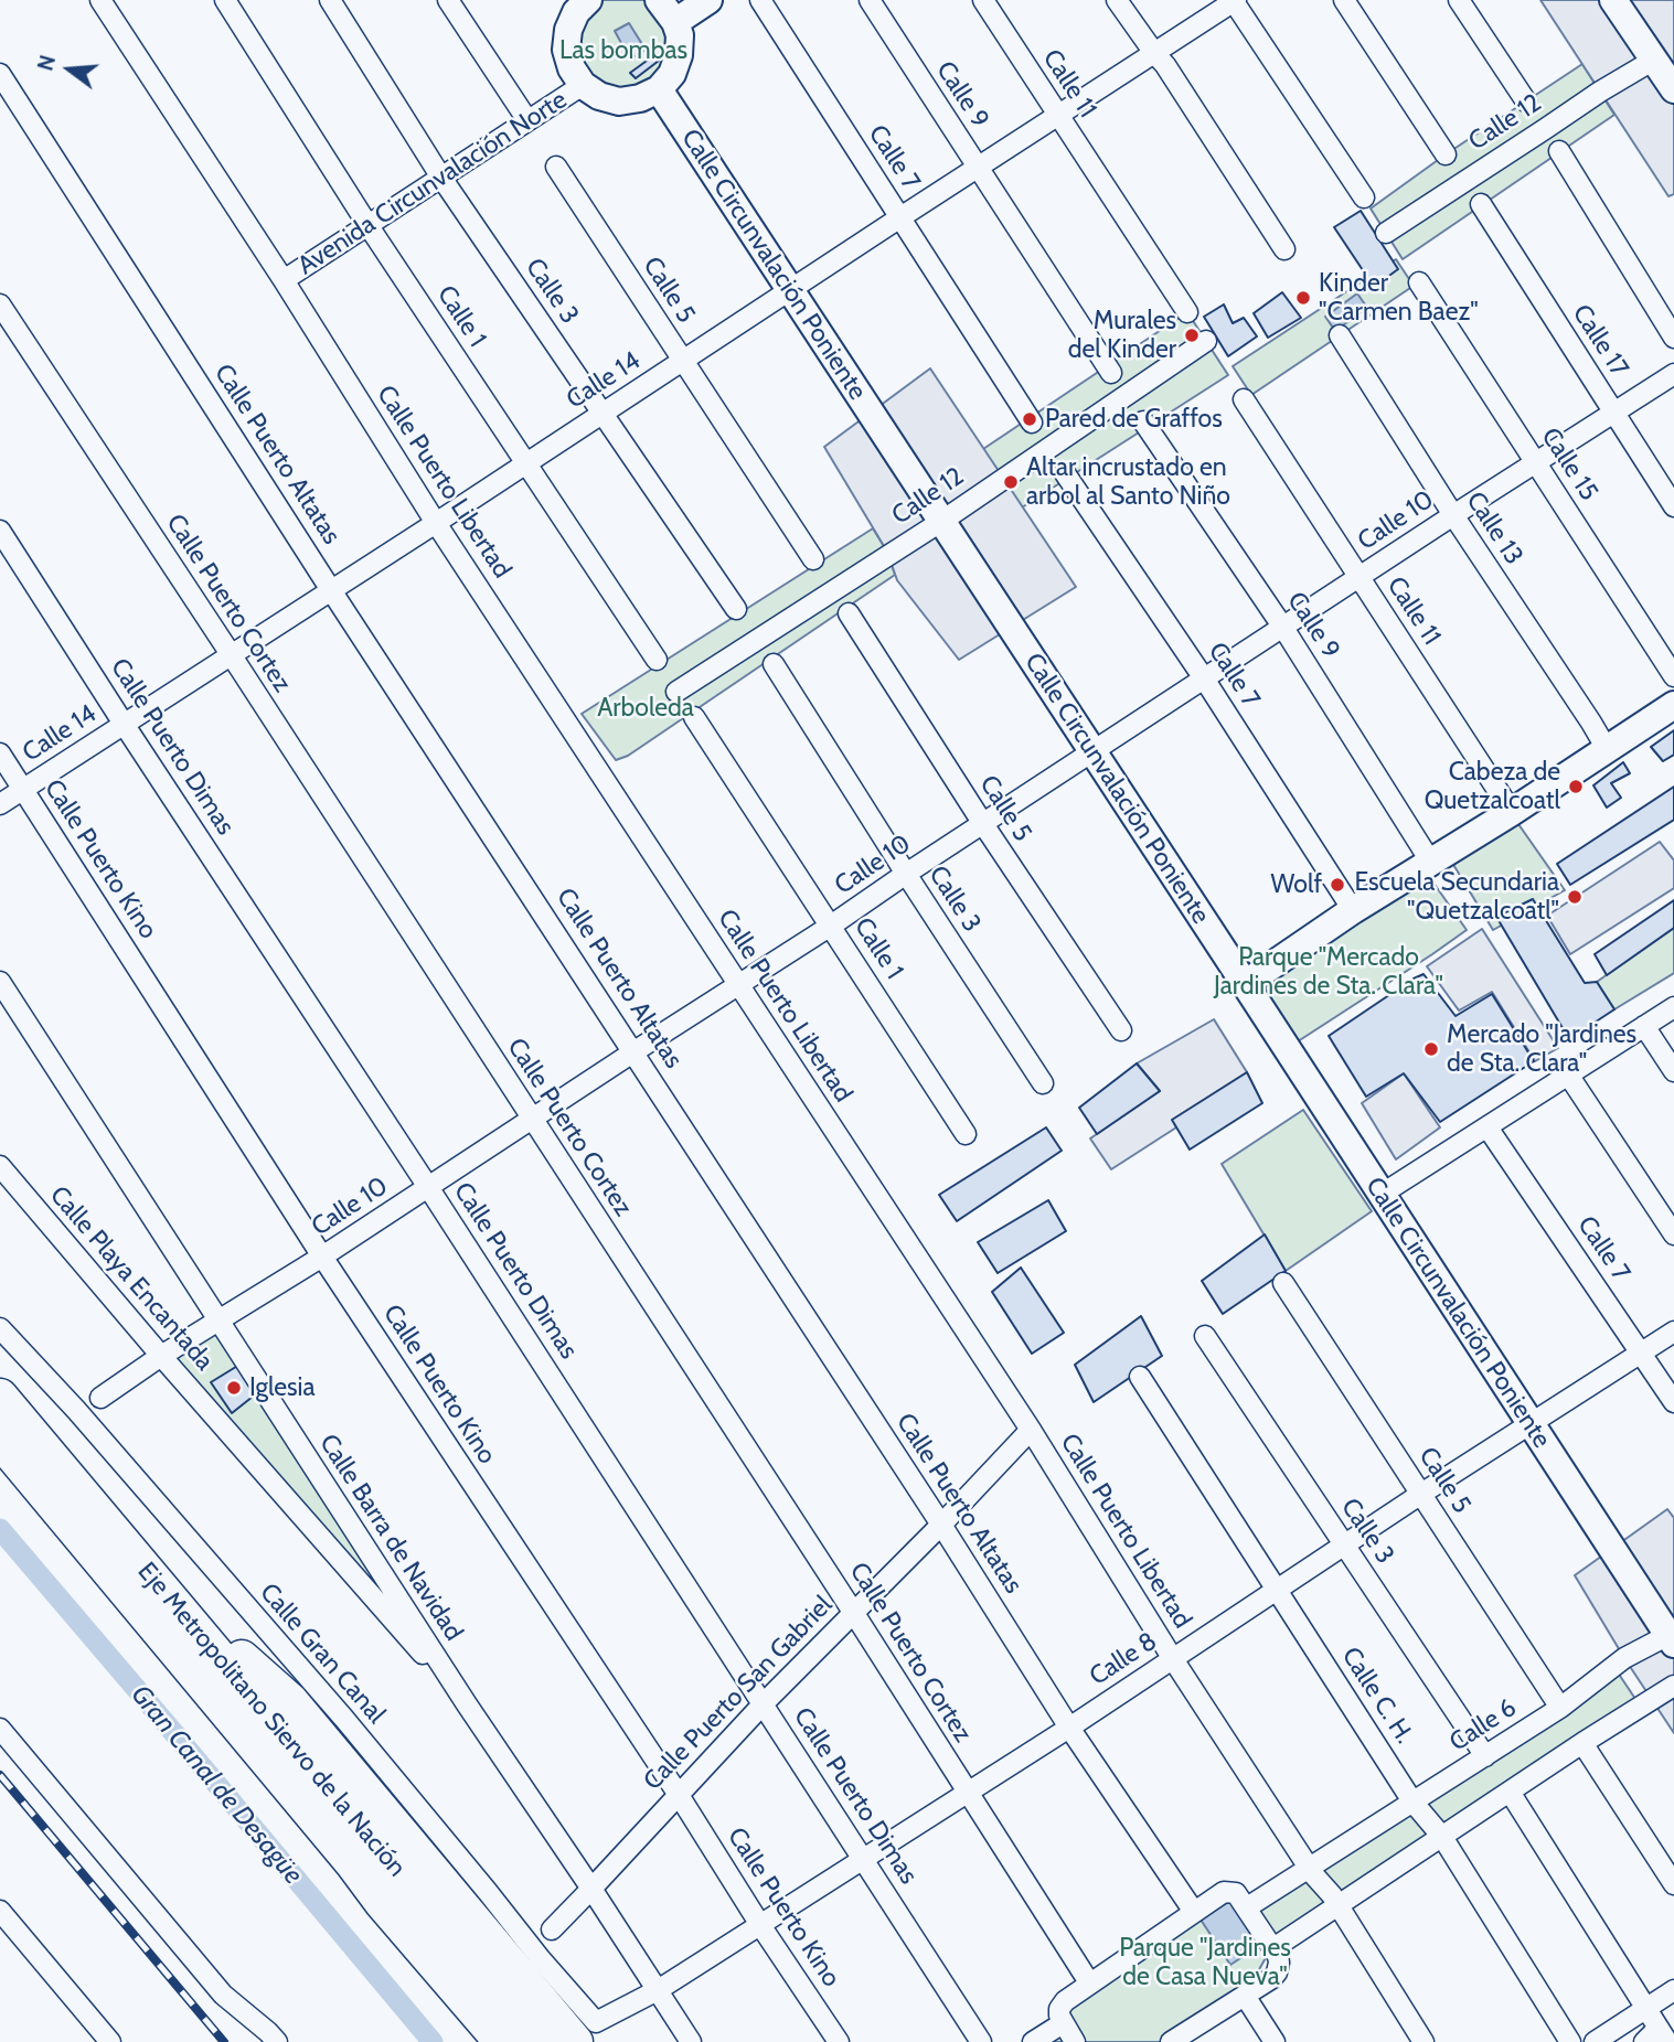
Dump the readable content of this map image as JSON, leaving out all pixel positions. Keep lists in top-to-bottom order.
{
  "streets": {
    "highway": ["Eje Metropolitano Siervo de la Nación"],
    "street": [
      "Calle 11",
      "Calle 9",
      "Calle 12",
      "Calle 7",
      "Avenida Circunvalación Norte",
      "Calle Circunvalación Poniente",
      "Calle 5",
      "Calle 3",
      "Calle 1",
      "Calle 17",
      "Calle 14",
      "Calle Puerto Altatas",
      "Calle 15",
      "Calle Puerto Libertad",
      "Calle 10",
      "Calle 13",
      "Calle Puerto Cortez",
      "Calle Puerto Dimas",
      "Calle Puerto Kino",
      "Calle Playa Encantada",
      "Calle Barra de Navidad",
      "Calle Gran Canal",
      "Calle 8",
      "Calle Puerto San Gabriel",
      "Calle C. H.",
      "Calle 6"
    ]
  },
  "crossings": [
    ["Calle 11", "Calle 14"],
    ["Calle 11", "Calle 10"],
    ["Calle 9", "Calle 14"],
    ["Calle 9", "Calle 10"],
    ["Calle 12", "Calle Circunvalación Poniente"],
    ["Calle 7", "Calle 14"],
    ["Calle 7", "Calle 10"],
    ["Calle 7", "Calle 8"],
    ["Avenida Circunvalación Norte", "Calle 3"],
    ["Avenida Circunvalación Norte", "Calle 1"],
    ["Avenida Circunvalación Norte", "Calle Puerto Libertad"],
    ["Calle Circunvalación Poniente", "Calle 14"],
    ["Calle Circunvalación Poniente", "Calle 10"],
    ["Calle Circunvalación Poniente", "Calle 8"],
    ["Calle Circunvalación Poniente", "Calle 6"],
    ["Calle 5", "Calle 14"],
    ["Calle 5", "Calle 10"],
    ["Calle 5", "Calle 8"],
    ["Calle 5", "Calle 6"],
    ["Calle 3", "Calle 14"],
    ["Calle 3", "Calle 10"],
    ["Calle 3", "Calle 8"],
    ["Calle 3", "Calle 6"],
    ["Calle 1", "Calle 14"],
    ["Calle 1", "Calle 10"],
    ["Calle 17", "Calle 10"],
    ["Calle 14", "Calle Puerto Altatas"],
    ["Calle 14", "Calle Puerto Libertad"],
    ["Calle 14", "Calle Puerto Cortez"],
    ["Calle 14", "Calle Puerto Dimas"],
    ["Calle 14", "Calle Puerto Kino"],
    ["Calle Puerto Altatas", "Calle 10"],
    ["Calle Puerto Altatas", "Calle 8"],
    ["Calle Puerto Altatas", "Calle Puerto San Gabriel"],
    ["Calle 15", "Calle 10"],
    ["Calle Puerto Libertad", "Calle 10"],
    ["Calle Puerto Libertad", "Calle 8"],
    ["Calle Puerto Libertad", "Calle Puerto San Gabriel"],
    ["Calle Puerto Libertad", "Calle 6"],
    ["Calle 10", "Calle 13"],
    ["Calle 10", "Calle Puerto Cortez"],
    ["Calle 10", "Calle Puerto Dimas"],
    ["Calle 10", "Calle Puerto Kino"],
    ["Calle 10", "Calle Playa Encantada"],
    ["Calle 10", "Calle Barra de Navidad"],
    ["Calle Puerto Cortez", "Calle 8"],
    ["Calle Puerto Cortez", "Calle Puerto San Gabriel"],
    ["Calle Puerto Dimas", "Calle 8"],
    ["Calle Puerto Dimas", "Calle Puerto San Gabriel"],
    ["Calle Puerto Kino", "Calle 8"],
    ["Calle Puerto Kino", "Calle Puerto San Gabriel"],
    ["Calle Playa Encantada", "Calle Barra de Navidad"],
    ["Calle Barra de Navidad", "Calle 8"],
    ["Calle Barra de Navidad", "Calle Puerto San Gabriel"],
    ["Calle Gran Canal", "Calle 8"],
    ["Calle 8", "Calle C. H."],
    ["Calle C. H.", "Calle 6"]
  ],
  "water": ["Gran Canal de Desagüe"],
  "parks": [
    "Las bombas",
    "Arboleda",
    "Parque \"Mercado Jardines de Sta. Clara\"",
    "Parque \"Jardines de Casa Nueva\""
  ],
  "places": [
    "Kinder \"Carmen Baez\"",
    "Murales del Kinder",
    "Pared de Graffos",
    "Altar incrustado en arbol al Santo Niño",
    "Cabeza de Quetzalcoatl",
    "Wolf",
    "Escuela Secundaria \"Quetzalcoatl\"",
    "Mercado \"Jardines de Sta. Clara\"",
    "Iglesia"
  ],
  "north": "left"
}
